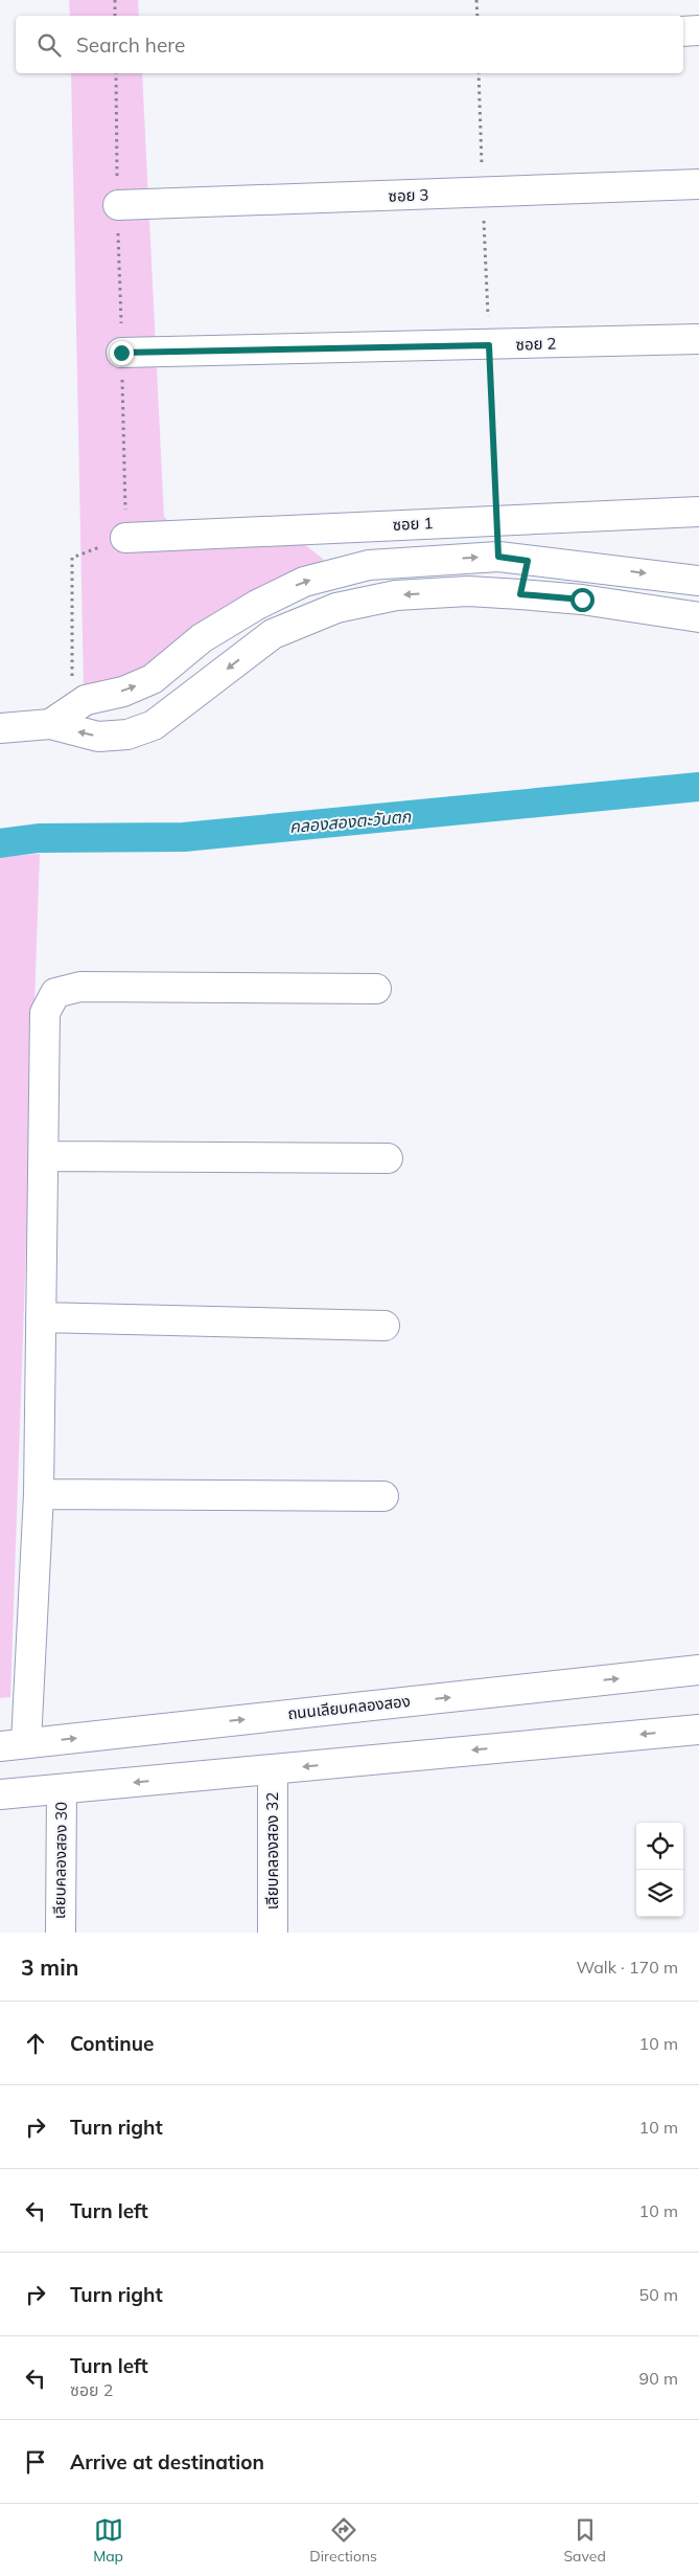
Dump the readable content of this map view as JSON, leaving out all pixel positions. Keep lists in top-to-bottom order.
{
  "streets": {
    "street": [
      "ซอย 3",
      "ซอย 2",
      "ซอย 1",
      "ถนนเลียบคลองสอง",
      "เลียบคลองสอง 32",
      "เลียบคลองสอง 30"
    ]
  },
  "water": ["คลองสองตะวันตก"],
  "page": {
    "search": "Search here",
    "heading": ["3 min", "Walk · 170 m"],
    "list": [
      ["Continue", "10 m"],
      ["Turn right", "10 m"],
      ["Turn left", "10 m"],
      ["Turn right", "50 m"],
      ["Turn left", "ซอย 2", "90 m"],
      "Arrive at destination"
    ],
    "nav": ["Map", "Directions", "Saved"]
  }
}
